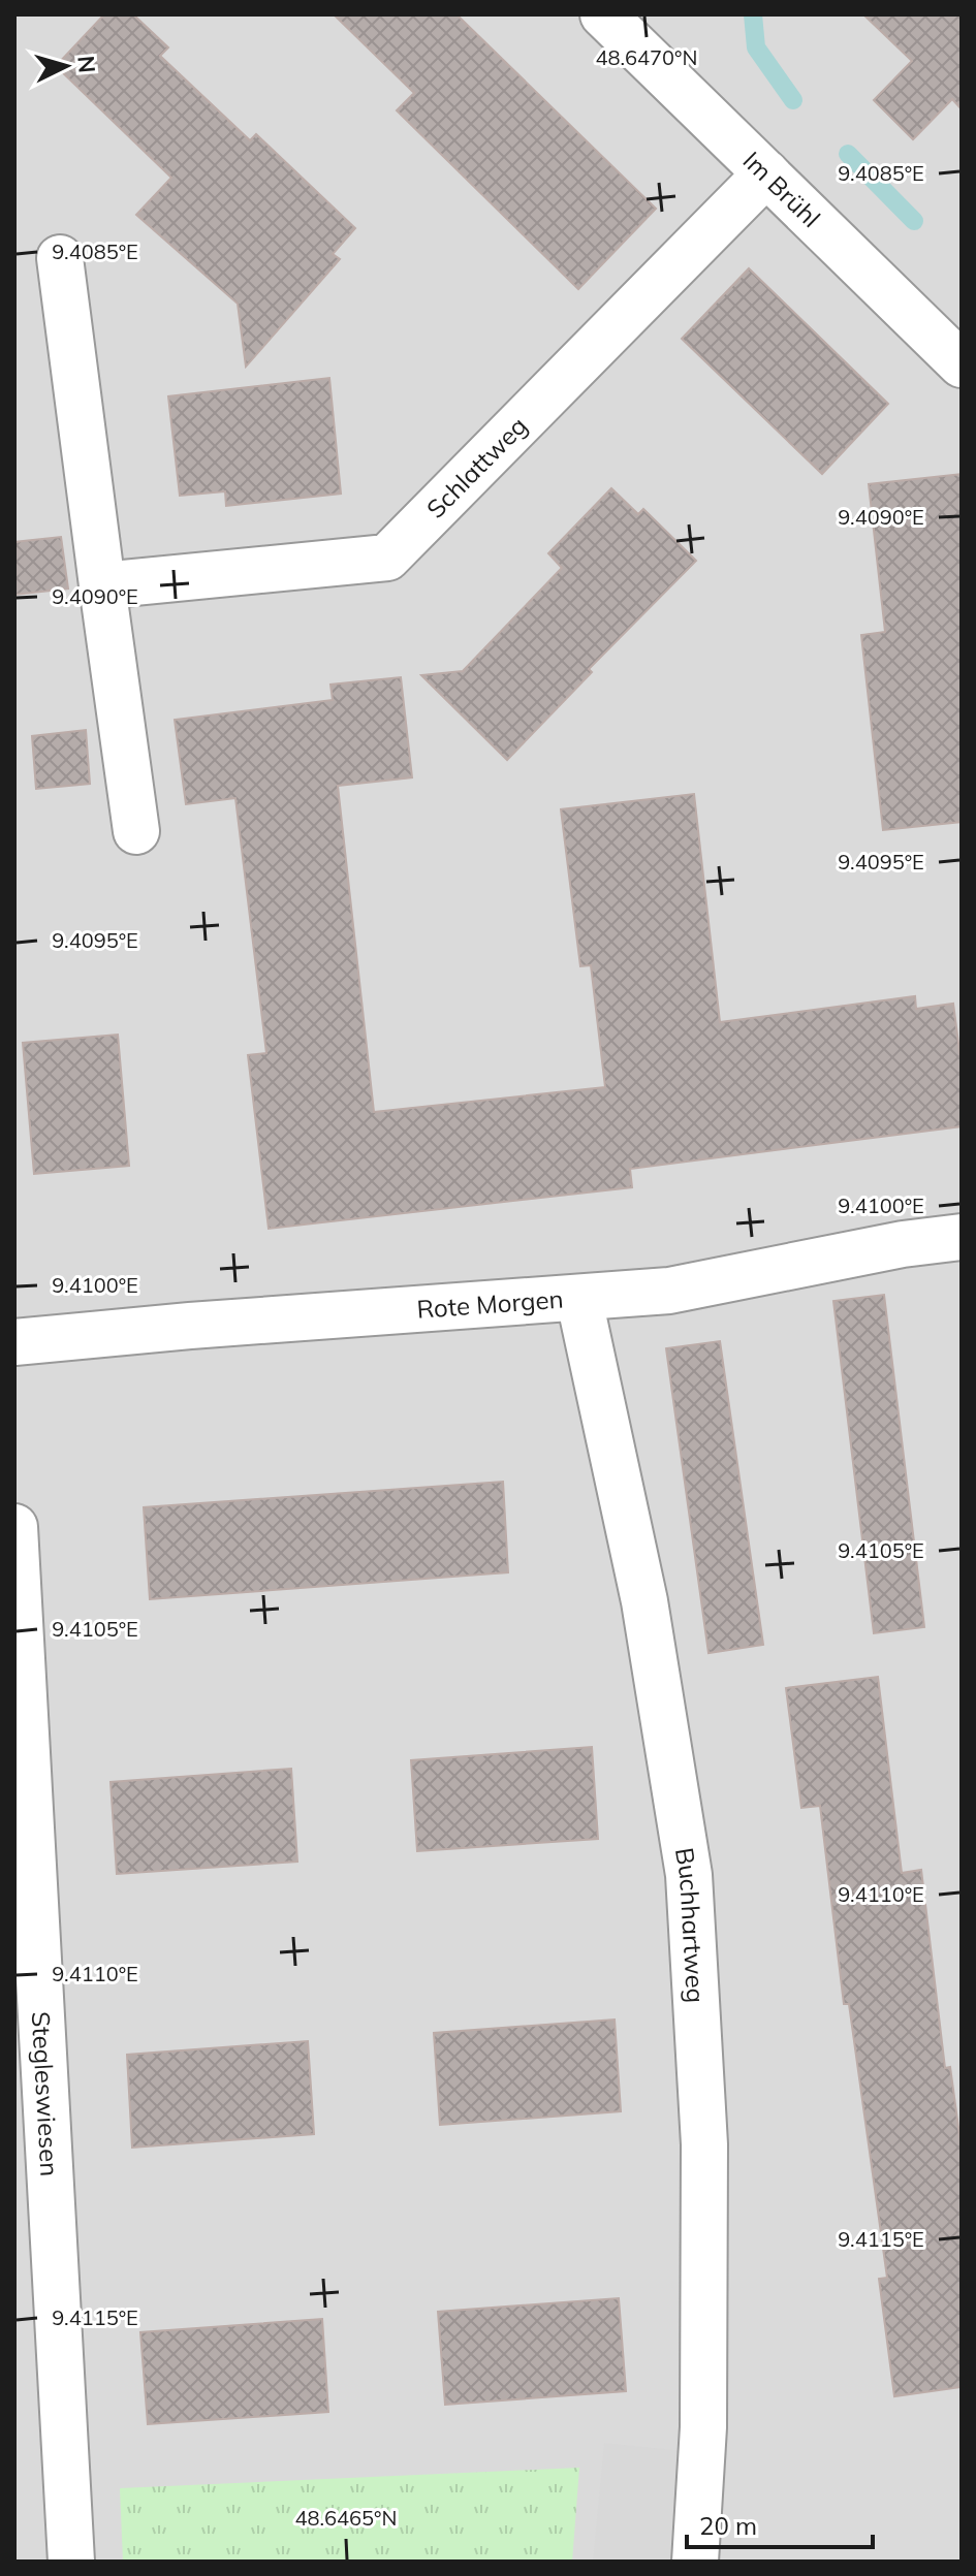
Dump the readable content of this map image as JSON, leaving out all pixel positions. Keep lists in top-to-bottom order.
{
  "streets": {
    "street": [
      "Im Brühl",
      "Schlattweg",
      "Rote Morgen",
      "Buchhartweg",
      "Stegleswiesen"
    ]
  },
  "crossings": [
    ["Im Brühl", "Schlattweg"],
    ["Rote Morgen", "Buchhartweg"]
  ],
  "scale_bar": "20 m",
  "north": "right",
  "coordinates": [
    "48.6470°N",
    "9.4085°E",
    "9.4090°E",
    "9.4095°E",
    "9.4100°E",
    "9.4105°E",
    "9.4110°E",
    "9.4115°E",
    "48.6465°N"
  ]
}
